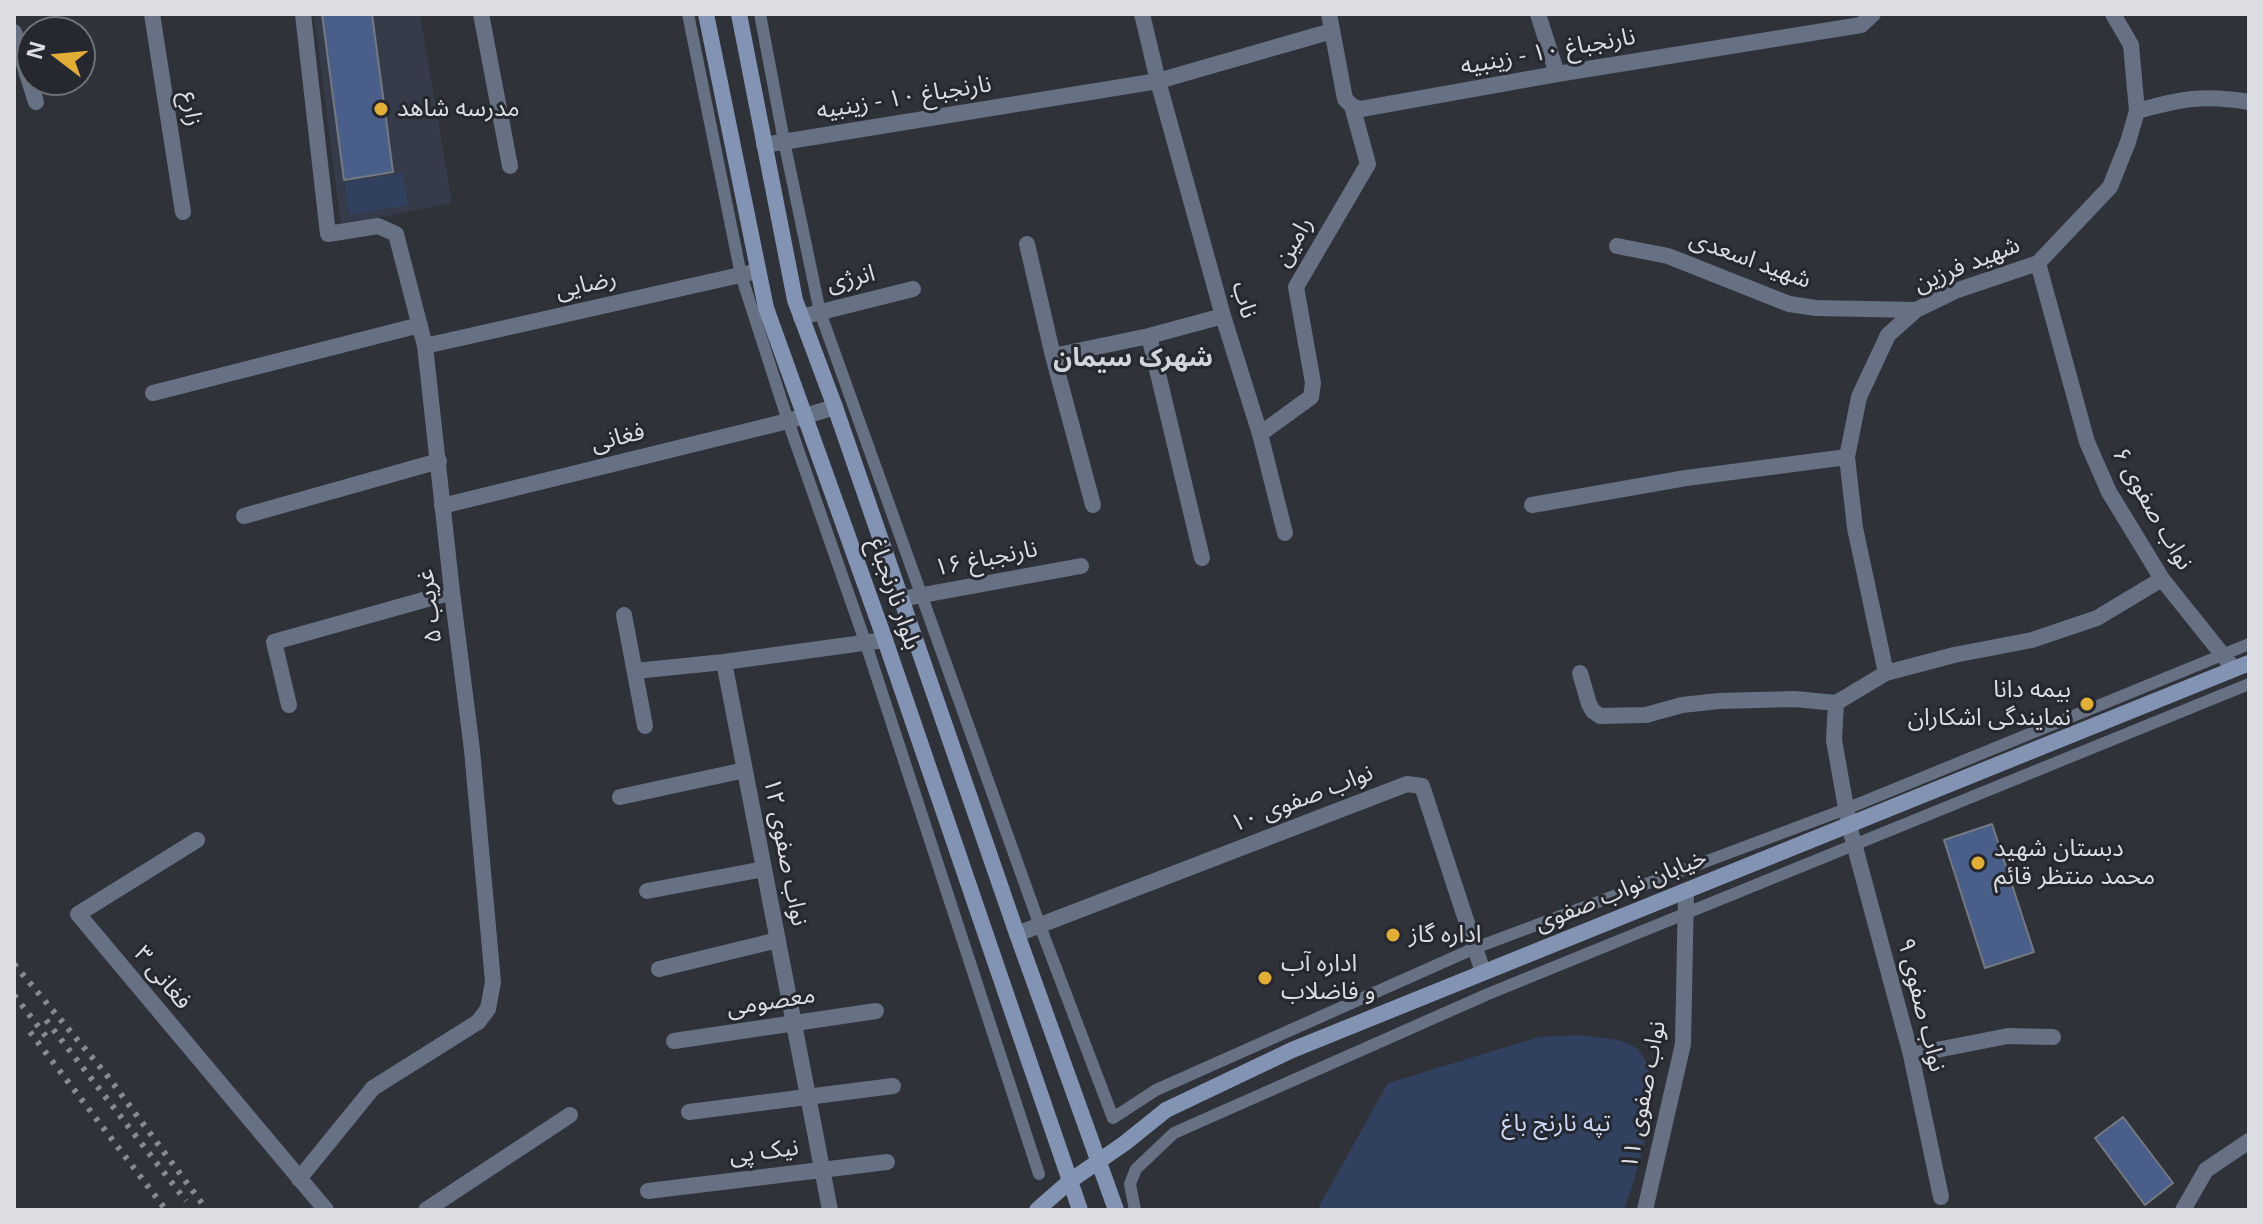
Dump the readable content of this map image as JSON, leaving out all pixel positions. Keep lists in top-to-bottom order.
{
  "streets": {
    "main road": ["بلوار نارنجباغ", "خیابان نواب صفوی"],
    "street": [
      "نارنجباغ ۱۰ - زینبیه",
      "زارع",
      "رامین",
      "شهید اسعدی",
      "شهید فرزین",
      "انرژی",
      "رضایی",
      "ناب",
      "فغانی",
      "نواب صفوی ۶",
      "نارنجباغ ۱۶",
      "غریب ۵",
      "نواب صفوی ۱۰",
      "نواب صفوی ۱۲",
      "فغانی ۳",
      "معصومی",
      "نواب صفوی ۹",
      "نواب صفوی ۱۱",
      "نیک پی"
    ]
  },
  "crossings": [
    ["نارنجباغ ۱۰ - زینبیه", "رامین"],
    ["نارنجباغ ۱۰ - زینبیه", "ناب"],
    ["نارنجباغ ۱۰ - زینبیه", "بلوار نارنجباغ"],
    ["رامین", "ناب"],
    ["شهید اسعدی", "شهید فرزین"],
    ["شهید فرزین", "نواب صفوی ۶"],
    ["انرژی", "بلوار نارنجباغ"],
    ["رضایی", "بلوار نارنجباغ"],
    ["رضایی", "غریب ۵"],
    ["فغانی", "بلوار نارنجباغ"],
    ["فغانی", "غریب ۵"],
    ["نواب صفوی ۶", "خیابان نواب صفوی"],
    ["نارنجباغ ۱۶", "بلوار نارنجباغ"],
    ["بلوار نارنجباغ", "نواب صفوی ۱۰"],
    ["بلوار نارنجباغ", "خیابان نواب صفوی"],
    ["غریب ۵", "فغانی ۳"],
    ["نواب صفوی ۱۰", "خیابان نواب صفوی"],
    ["نواب صفوی ۱۲", "معصومی"],
    ["نواب صفوی ۱۲", "نیک پی"],
    ["خیابان نواب صفوی", "نواب صفوی ۹"],
    ["خیابان نواب صفوی", "نواب صفوی ۱۱"]
  ],
  "districts": ["شهرک سیمان"],
  "parks": ["تپه نارنج باغ"],
  "places": [
    "مدرسه شاهد",
    "بیمه دانا نمایندگی اشکاران",
    "دبستان شهید محمد منتظر قائم",
    "اداره گاز",
    "اداره آب و فاضلاب"
  ],
  "north": "left"
}
